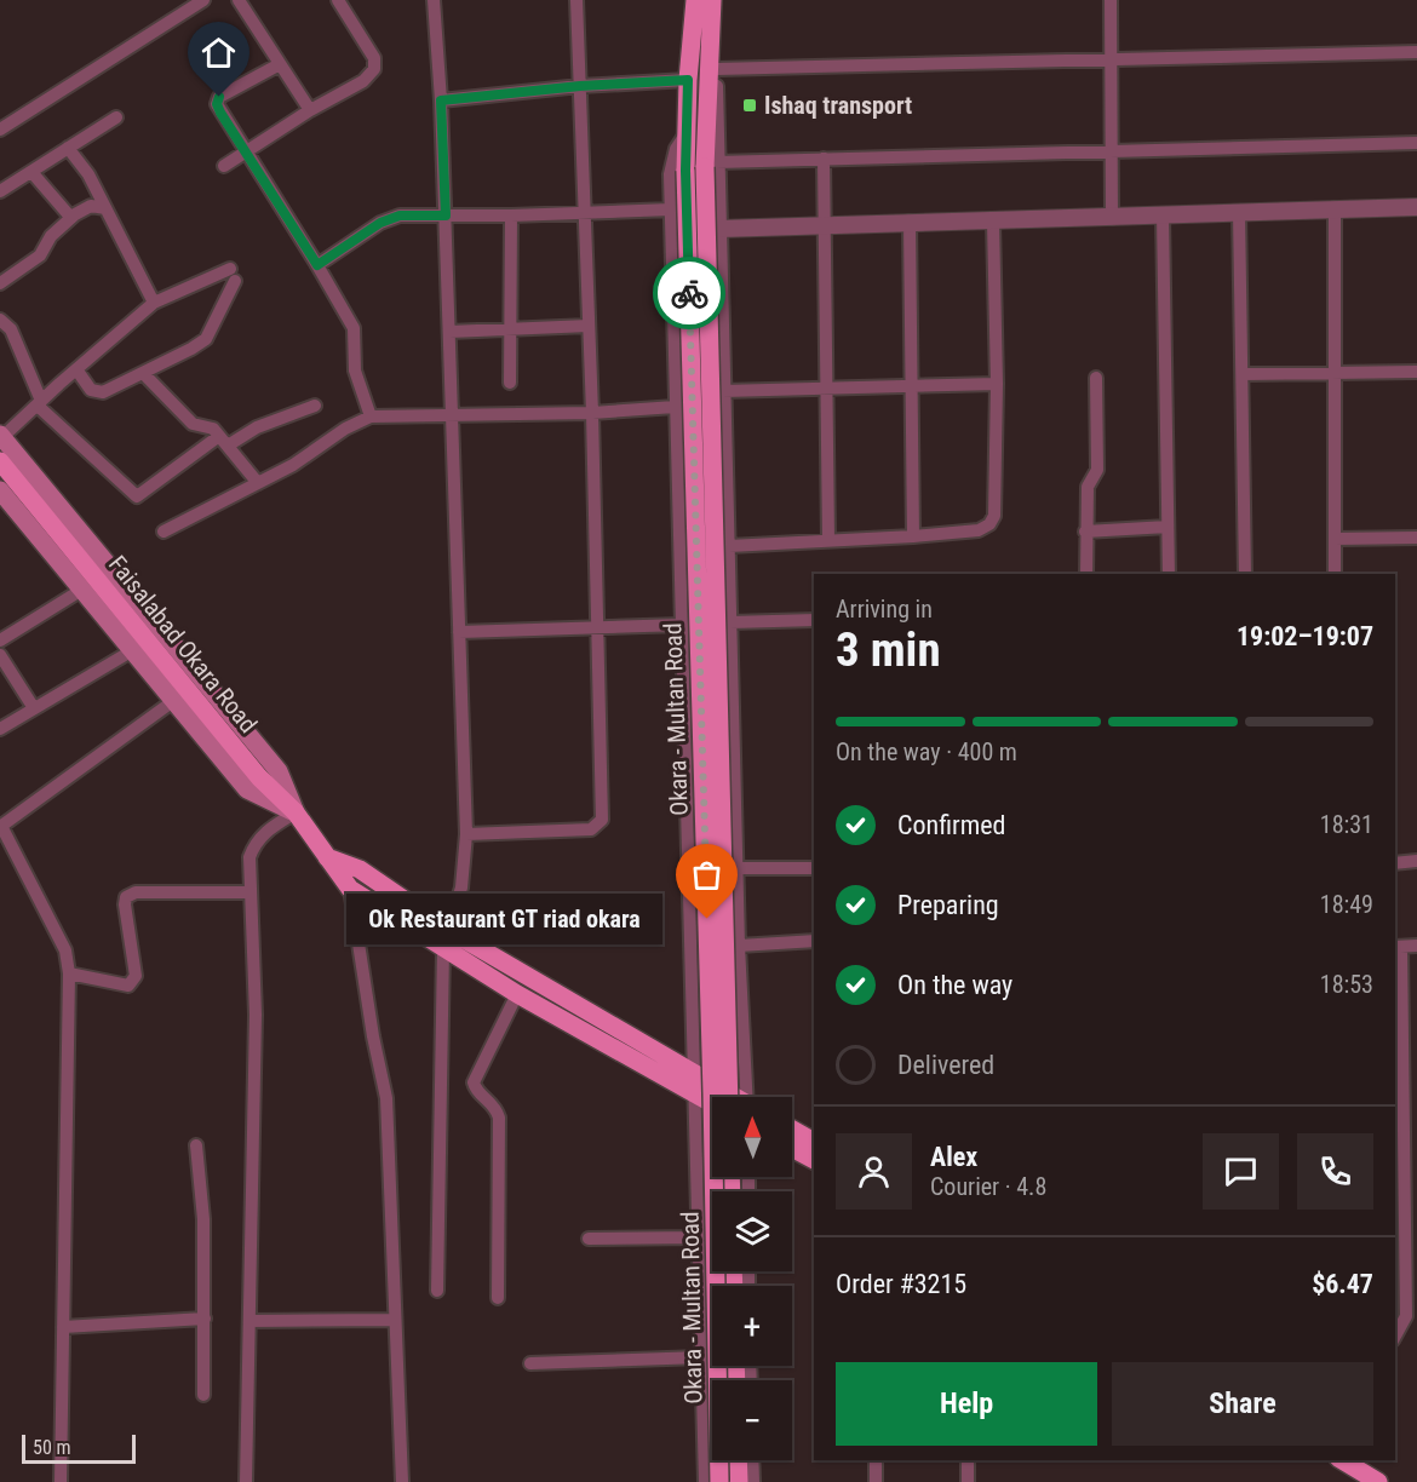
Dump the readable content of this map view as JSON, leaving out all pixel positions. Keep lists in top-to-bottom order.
{
  "streets": {
    "main road": ["Faisalabad Okara Road", "Okara - Multan Road"]
  },
  "places": {
    "transit": ["Ishaq transport"],
    "other": ["Ok Restaurant GT riad okara"]
  },
  "scale_bar": "50 m",
  "north": "top",
  "page": {
    "heading": ["3 min", "Arriving in", "19:02–19:07"],
    "panel": [
      "Alex",
      "Courier · 4.8",
      "Order #3215",
      "$6.47"
    ],
    "bar": "On the way · 400 m",
    "list": [
      ["Confirmed", "18:31"],
      ["Preparing", "18:49"],
      ["On the way", "18:53"],
      "Delivered"
    ],
    "bubble": "Ok Restaurant GT riad okara",
    "map_buttons": ["+", "−"],
    "buttons": ["Help", "Share"],
    "scale": "50 m"
  }
}
